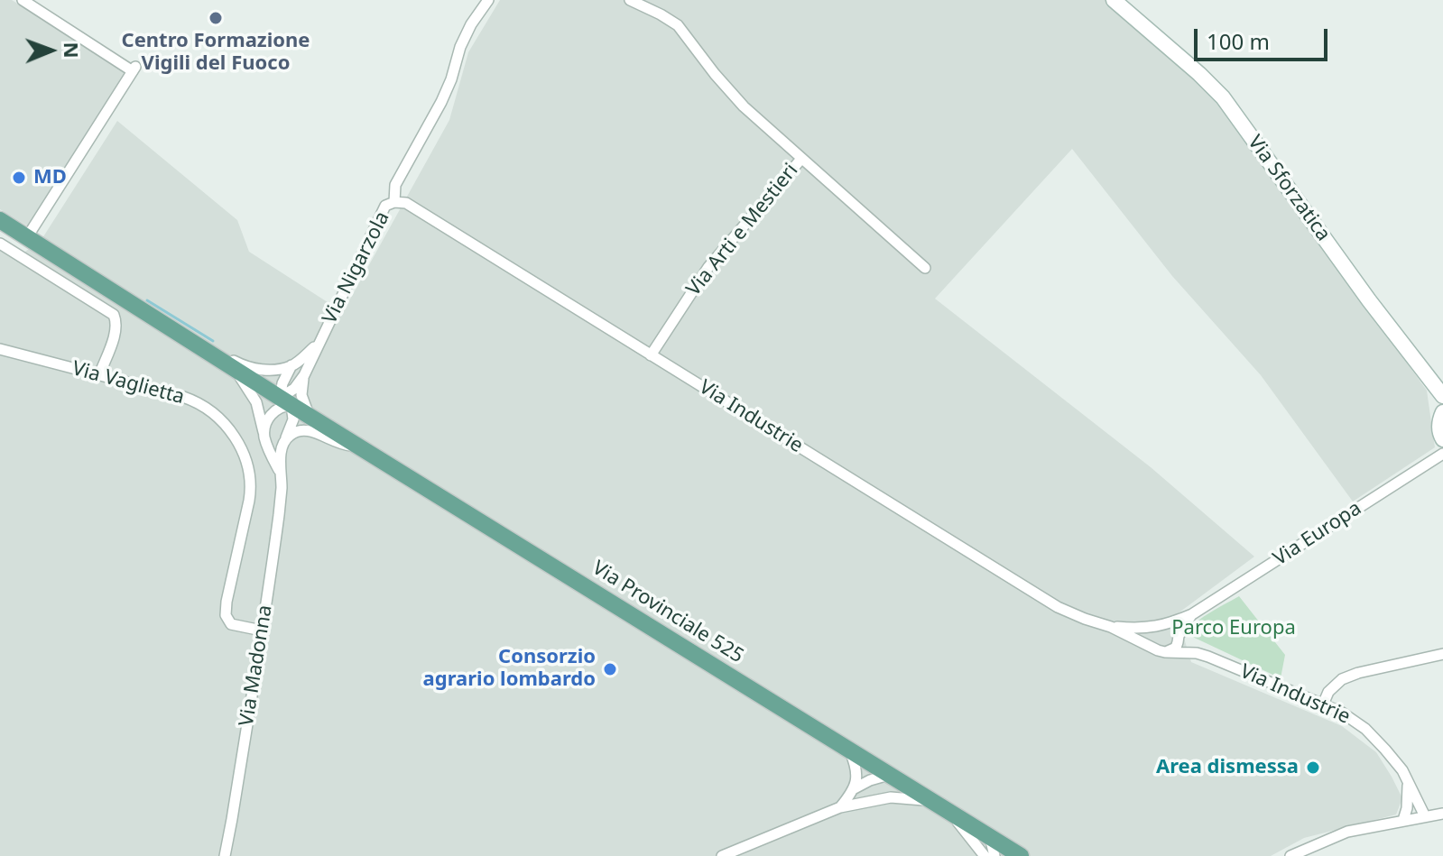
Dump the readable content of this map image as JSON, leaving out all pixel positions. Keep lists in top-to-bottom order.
{
  "streets": {
    "main road": ["Via Provinciale 525"],
    "street": [
      "Via Sforzatica",
      "Via Arti e Mestieri",
      "Via Nigarzola",
      "Via Vaglietta",
      "Via Industrie",
      "Via Europa",
      "Via Madonna"
    ]
  },
  "crossings": [
    ["Via Arti e Mestieri", "Via Industrie"],
    ["Via Nigarzola", "Via Industrie"],
    ["Via Nigarzola", "Via Provinciale 525"],
    ["Via Nigarzola", "Via Madonna"],
    ["Via Vaglietta", "Via Madonna"],
    ["Via Industrie", "Via Europa"],
    ["Via Provinciale 525", "Via Madonna"]
  ],
  "parks": ["Parco Europa"],
  "places": [
    "Centro Formazione Vigili del Fuoco",
    "MD",
    "Consorzio agrario lombardo",
    "Area dismessa"
  ],
  "scale_bar": "100 m",
  "north": "right"
}
